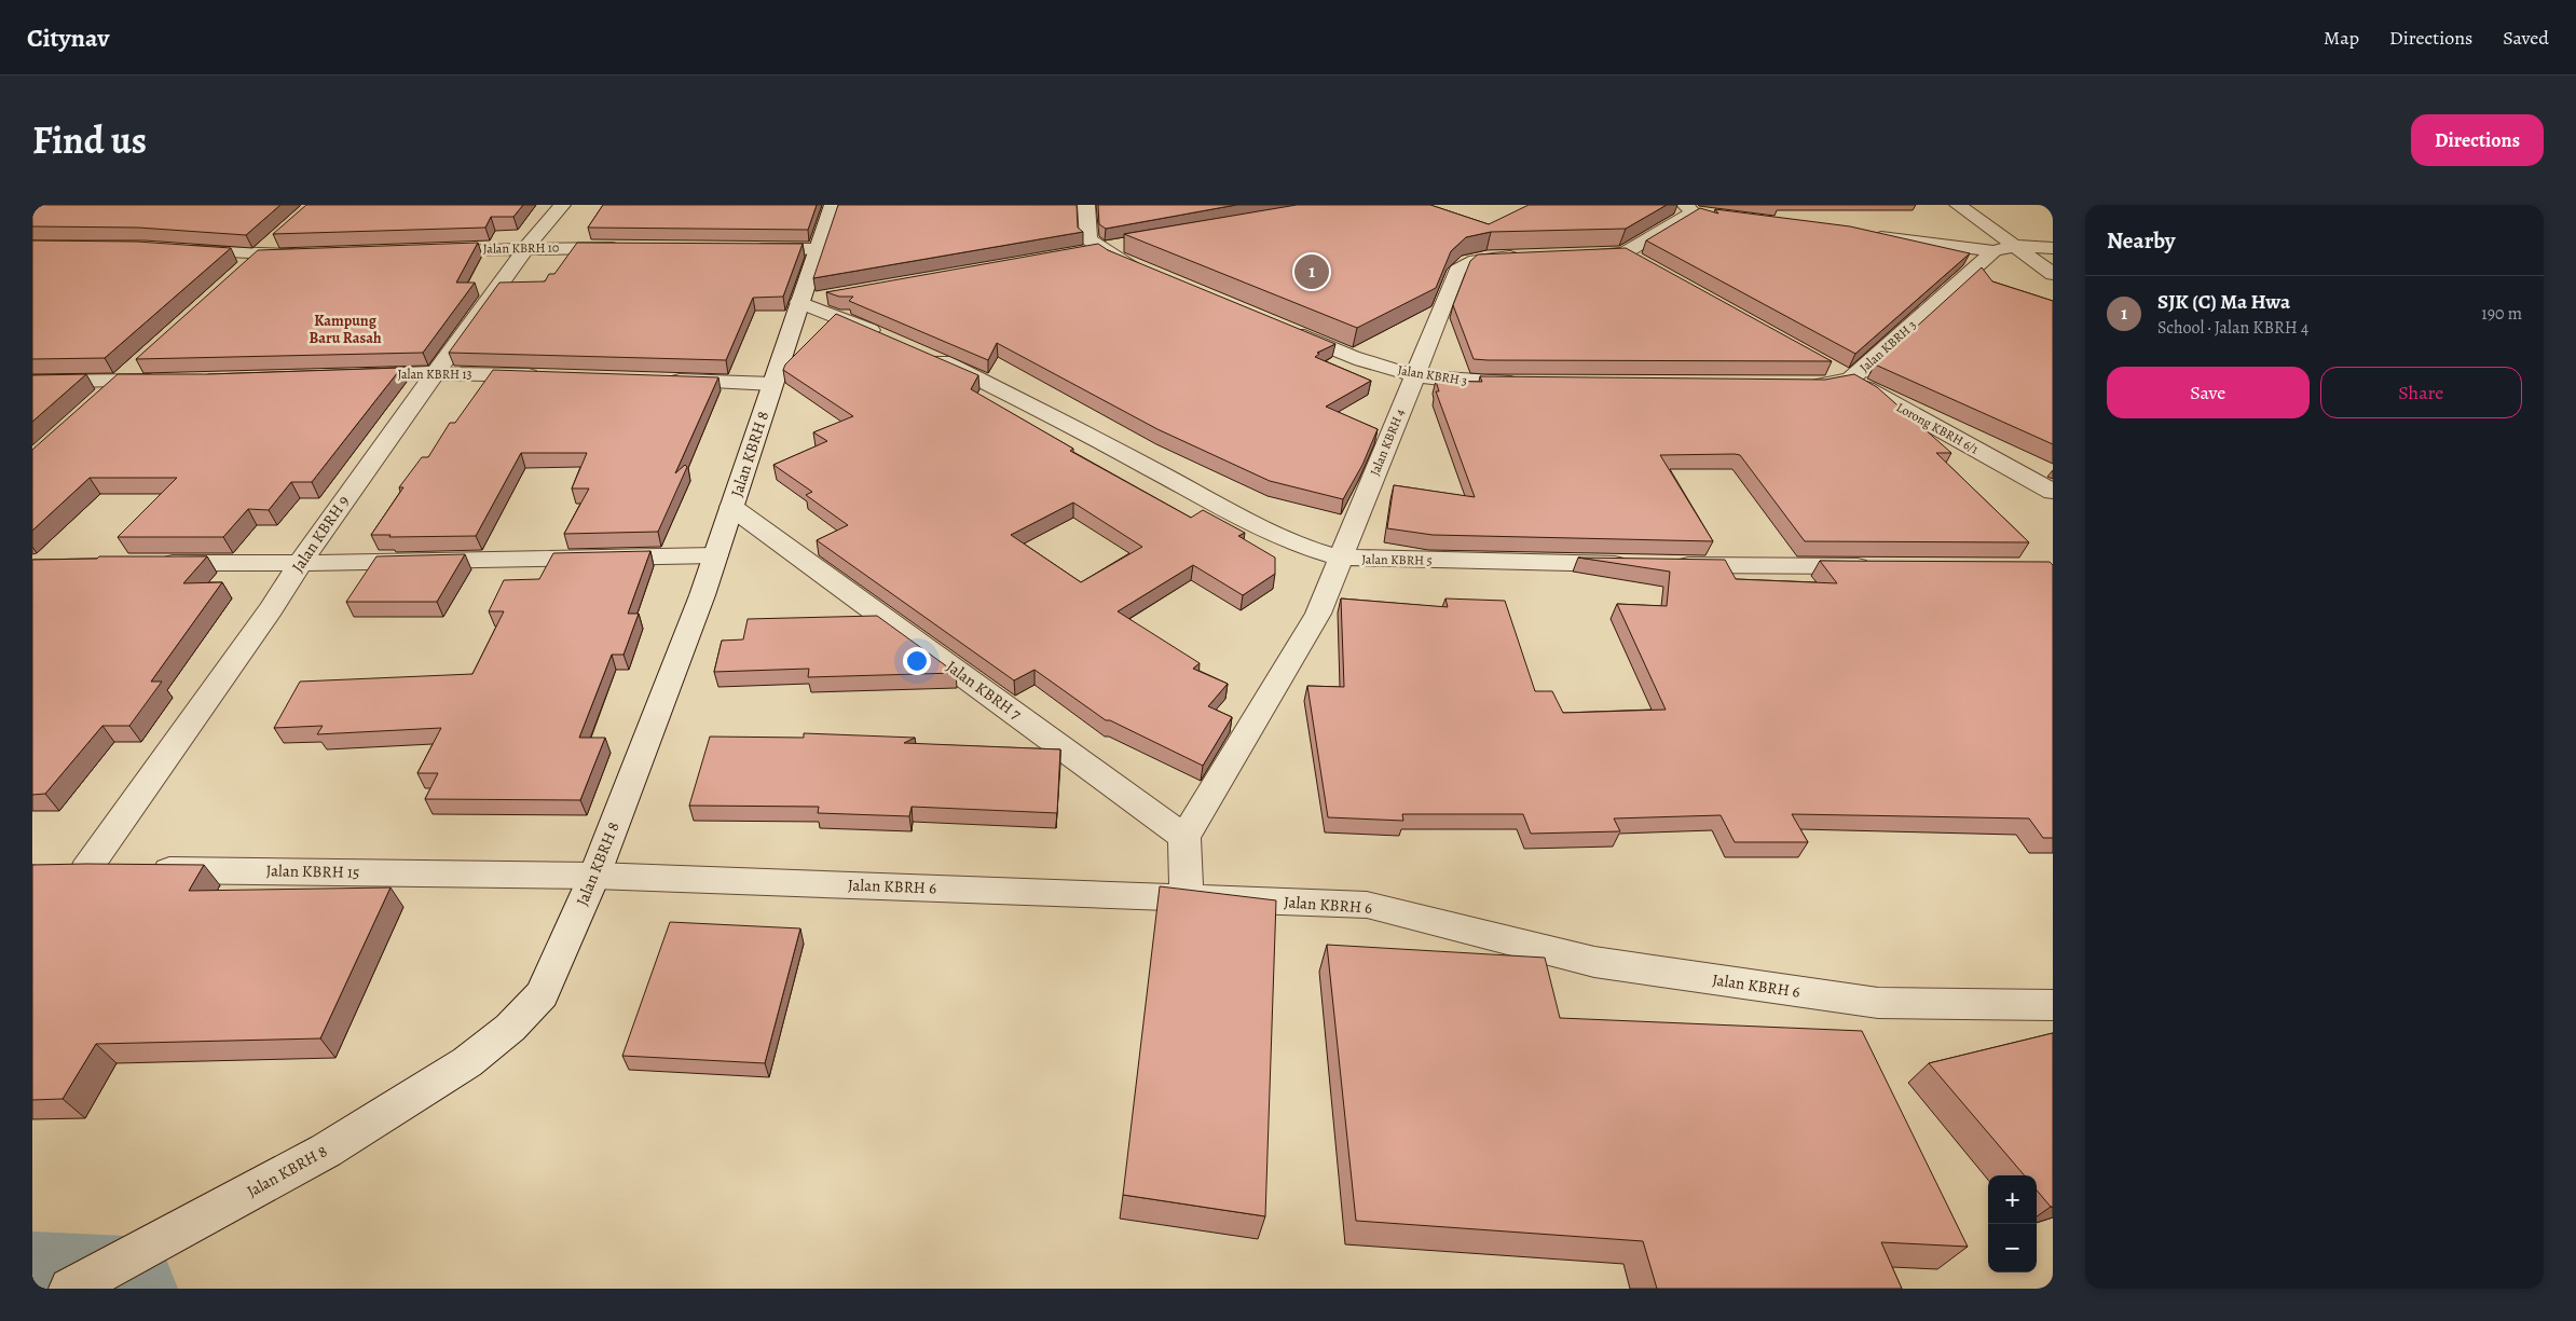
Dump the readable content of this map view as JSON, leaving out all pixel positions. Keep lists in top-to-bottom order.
{
  "streets": {
    "street": [
      "Jalan KBRH 10",
      "Jalan KBRH 3",
      "Jalan KBRH 13",
      "Lorong KBRH 6/1",
      "Jalan KBRH 4",
      "Jalan KBRH 8",
      "Jalan KBRH 9",
      "Jalan KBRH 5",
      "Jalan KBRH 7",
      "Jalan KBRH 15",
      "Jalan KBRH 6"
    ]
  },
  "crossings": [
    ["Jalan KBRH 10", "Jalan KBRH 9"],
    ["Jalan KBRH 3", "Lorong KBRH 6/1"],
    ["Jalan KBRH 3", "Jalan KBRH 4"],
    ["Jalan KBRH 13", "Jalan KBRH 9"],
    ["Jalan KBRH 4", "Jalan KBRH 5"],
    ["Jalan KBRH 4", "Jalan KBRH 7"],
    ["Jalan KBRH 8", "Jalan KBRH 7"],
    ["Jalan KBRH 8", "Jalan KBRH 15"],
    ["Jalan KBRH 8", "Jalan KBRH 6"],
    ["Jalan KBRH 9", "Jalan KBRH 15"],
    ["Jalan KBRH 15", "Jalan KBRH 6"]
  ],
  "districts": ["Kampung Baru Rasah"],
  "page": {
    "header": "Citynav",
    "nav": ["Map", "Directions", "Saved"],
    "title": "Find us",
    "buttons": [
      "Directions",
      ["Save", "Share"]
    ],
    "heading": "Nearby",
    "pins": "1",
    "list": [
      {
        "mark": "1",
        "name": "SJK (C) Ma Hwa",
        "note": "School · Jalan KBRH 4",
        "value": "190 m"
      }
    ],
    "map_buttons": ["+", "−"]
  }
}
